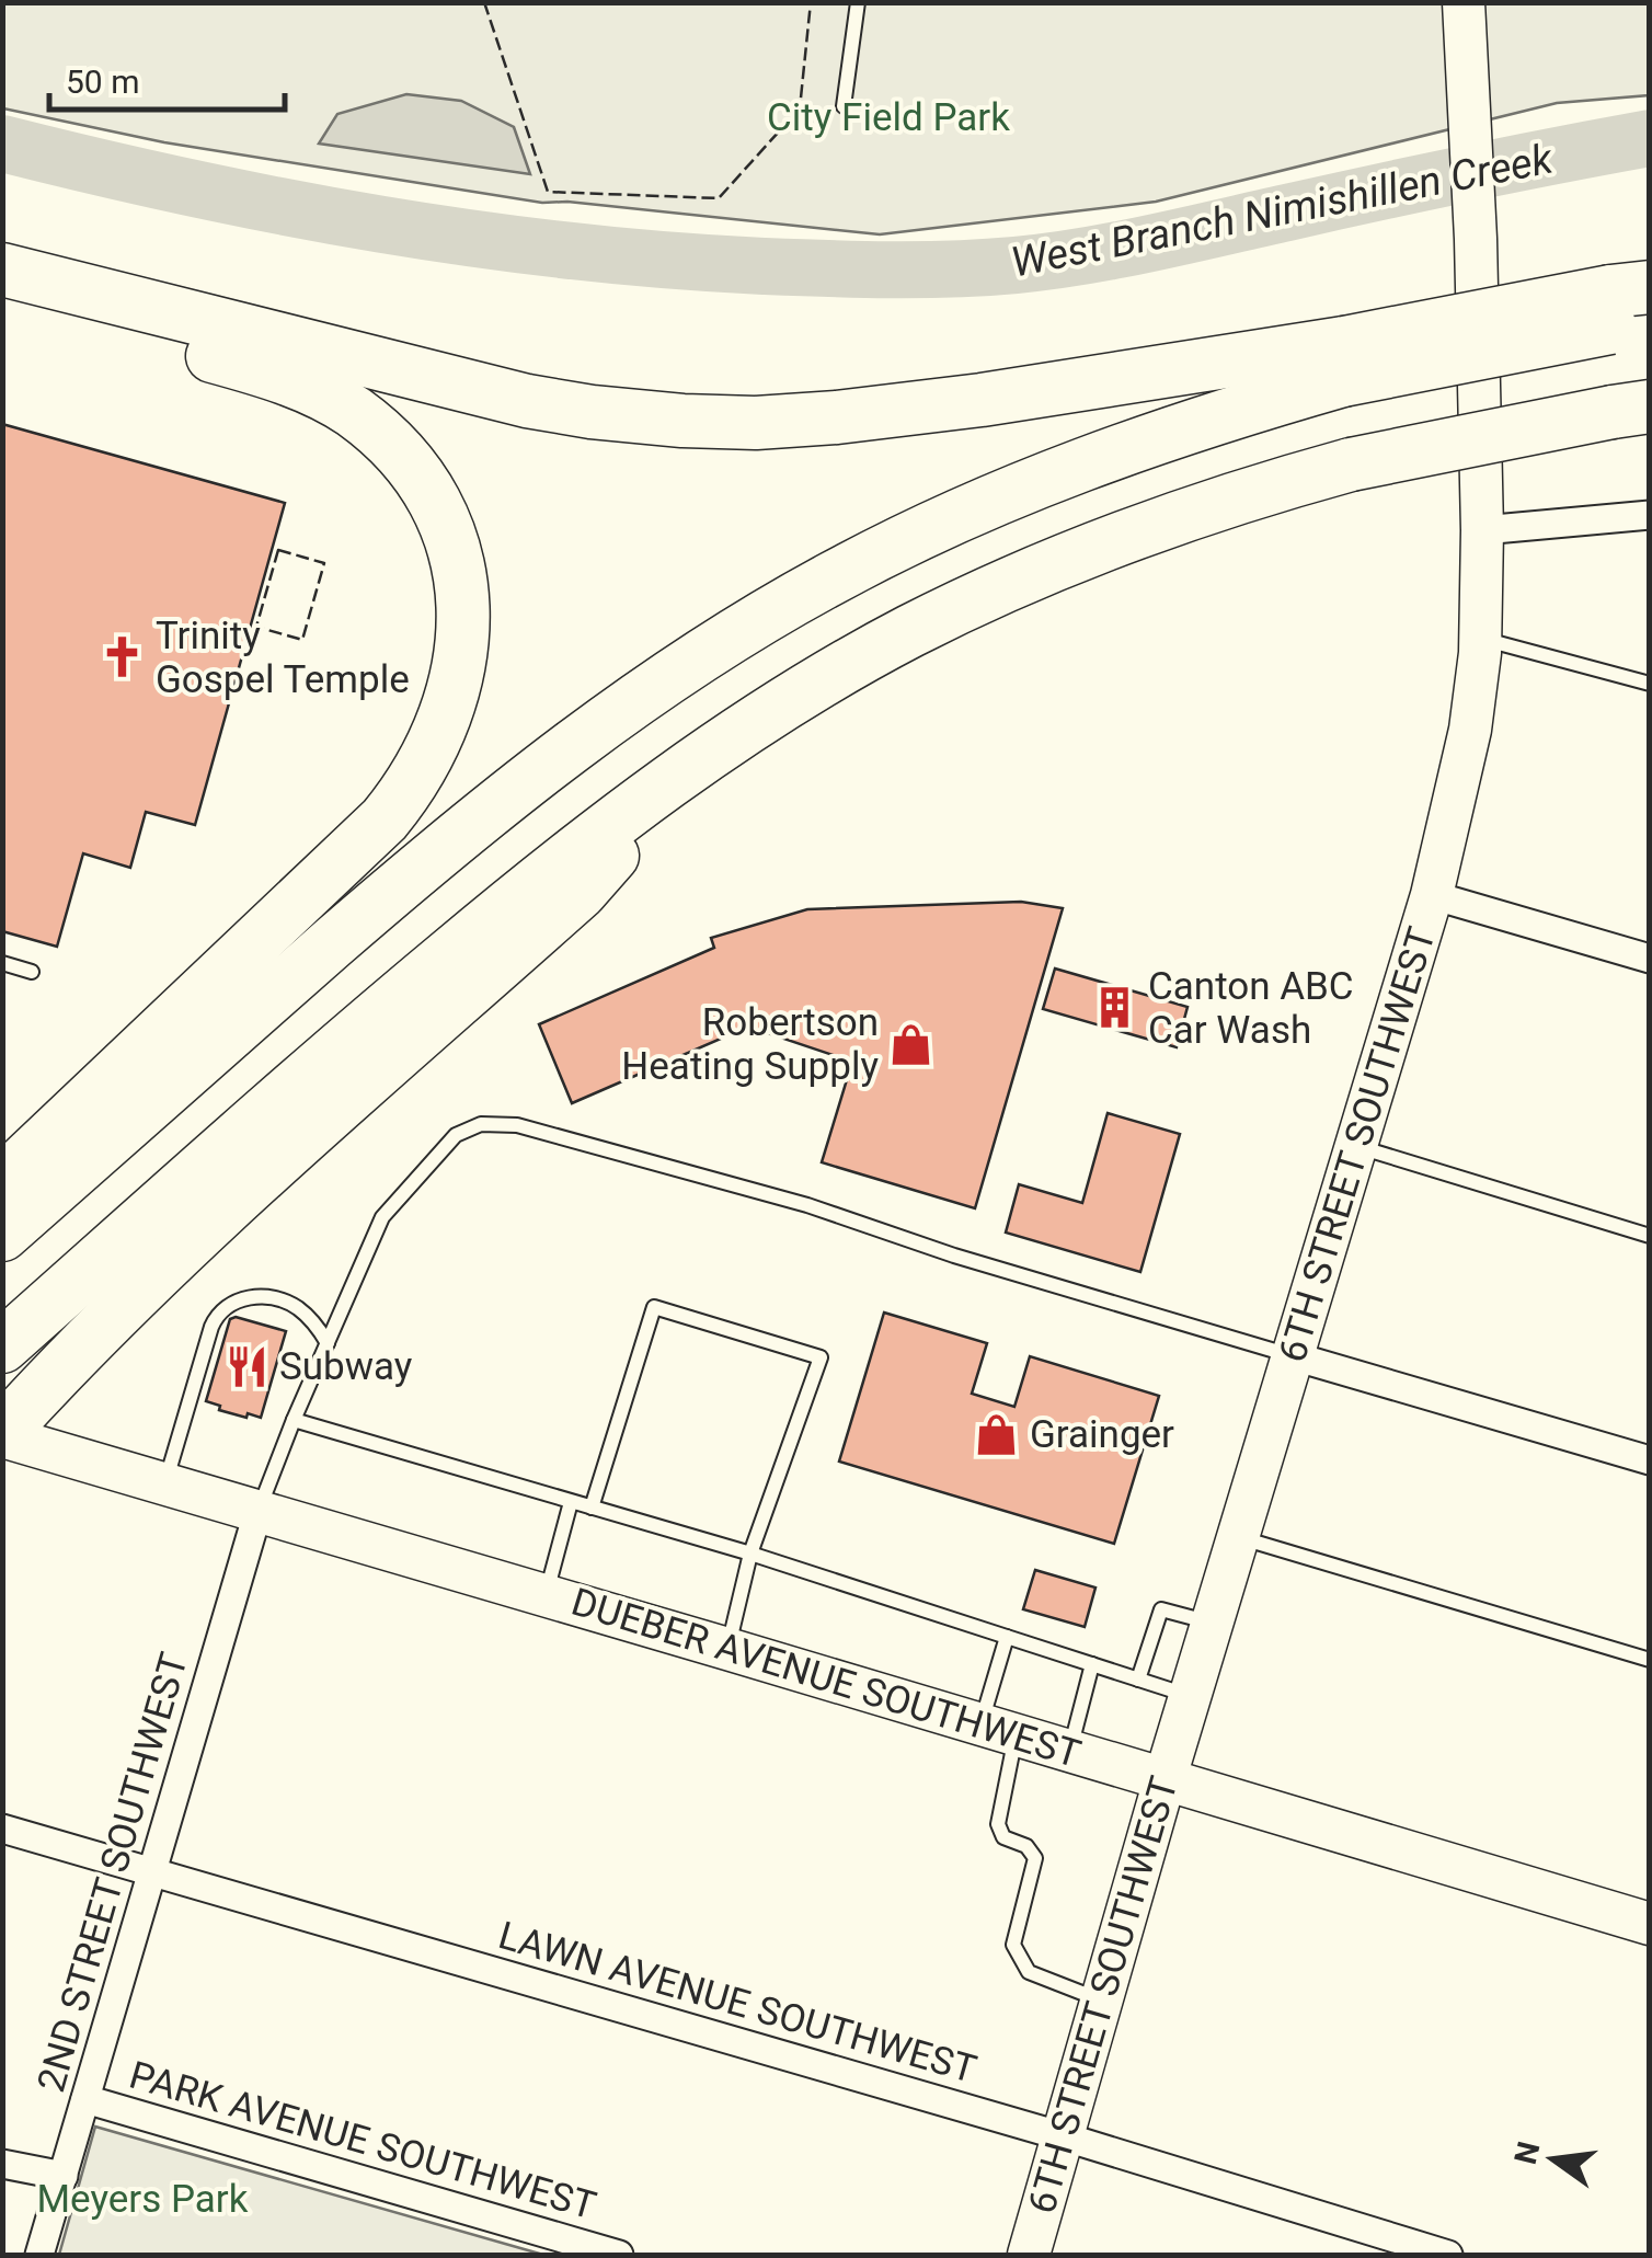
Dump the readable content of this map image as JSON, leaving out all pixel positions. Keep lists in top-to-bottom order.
{
  "streets": {
    "street": [
      "6TH STREET SOUTHWEST",
      "DUEBER AVENUE SOUTHWEST",
      "2ND STREET SOUTHWEST",
      "LAWN AVENUE SOUTHWEST",
      "PARK AVENUE SOUTHWEST"
    ]
  },
  "crossings": [
    ["6TH STREET SOUTHWEST", "DUEBER AVENUE SOUTHWEST"],
    ["6TH STREET SOUTHWEST", "LAWN AVENUE SOUTHWEST"],
    ["DUEBER AVENUE SOUTHWEST", "2ND STREET SOUTHWEST"],
    ["2ND STREET SOUTHWEST", "LAWN AVENUE SOUTHWEST"],
    ["2ND STREET SOUTHWEST", "PARK AVENUE SOUTHWEST"]
  ],
  "water": ["West Branch Nimishillen Creek"],
  "parks": ["City Field Park", "Meyers Park"],
  "places": {
    "church": ["Trinity Gospel Temple"],
    "building": ["Canton ABC Car Wash"],
    "shop": ["Robertson Heating Supply", "Grainger"],
    "restaurant": ["Subway"]
  },
  "scale_bar": "50 m",
  "north": "left"
}
